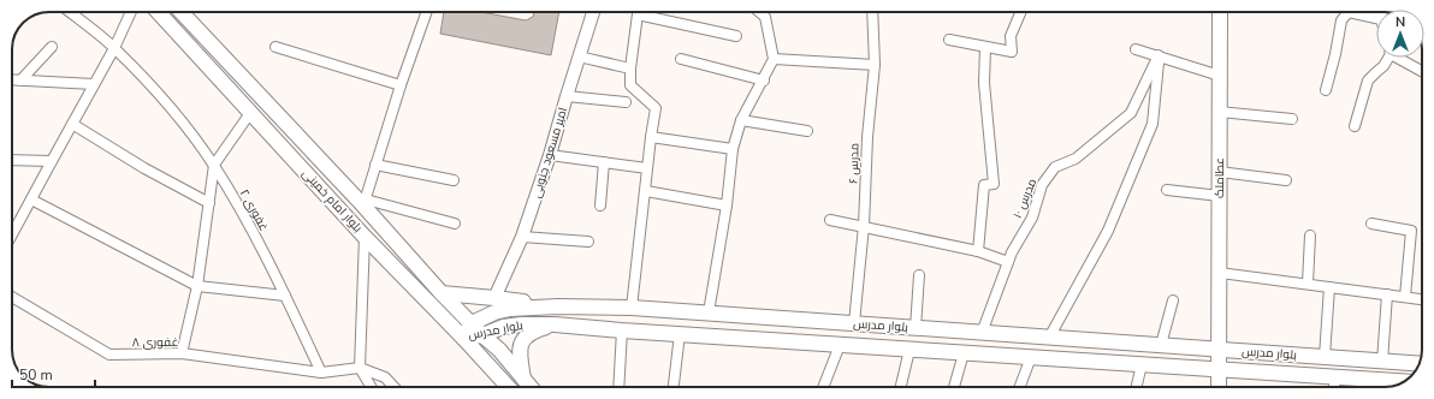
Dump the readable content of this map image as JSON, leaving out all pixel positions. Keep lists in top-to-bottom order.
{
  "streets": {
    "main road": ["عطاملک", "بلوار امام خمینی", "بلوار مدرس"],
    "street": [
      "امیر مسعود جنوبی",
      "مدرس ۶",
      "مدرس ۱۰",
      "غفوری ۲",
      "غفوری ۸"
    ]
  },
  "crossings": [
    ["مدرس ۶", "بلوار مدرس"],
    ["عطاملک", "بلوار مدرس"],
    ["مدرس ۱۰", "بلوار مدرس"],
    ["بلوار امام خمینی", "بلوار مدرس"],
    ["غفوری ۲", "غفوری ۸"]
  ],
  "scale_bar": "50 m",
  "north": "top"
}
